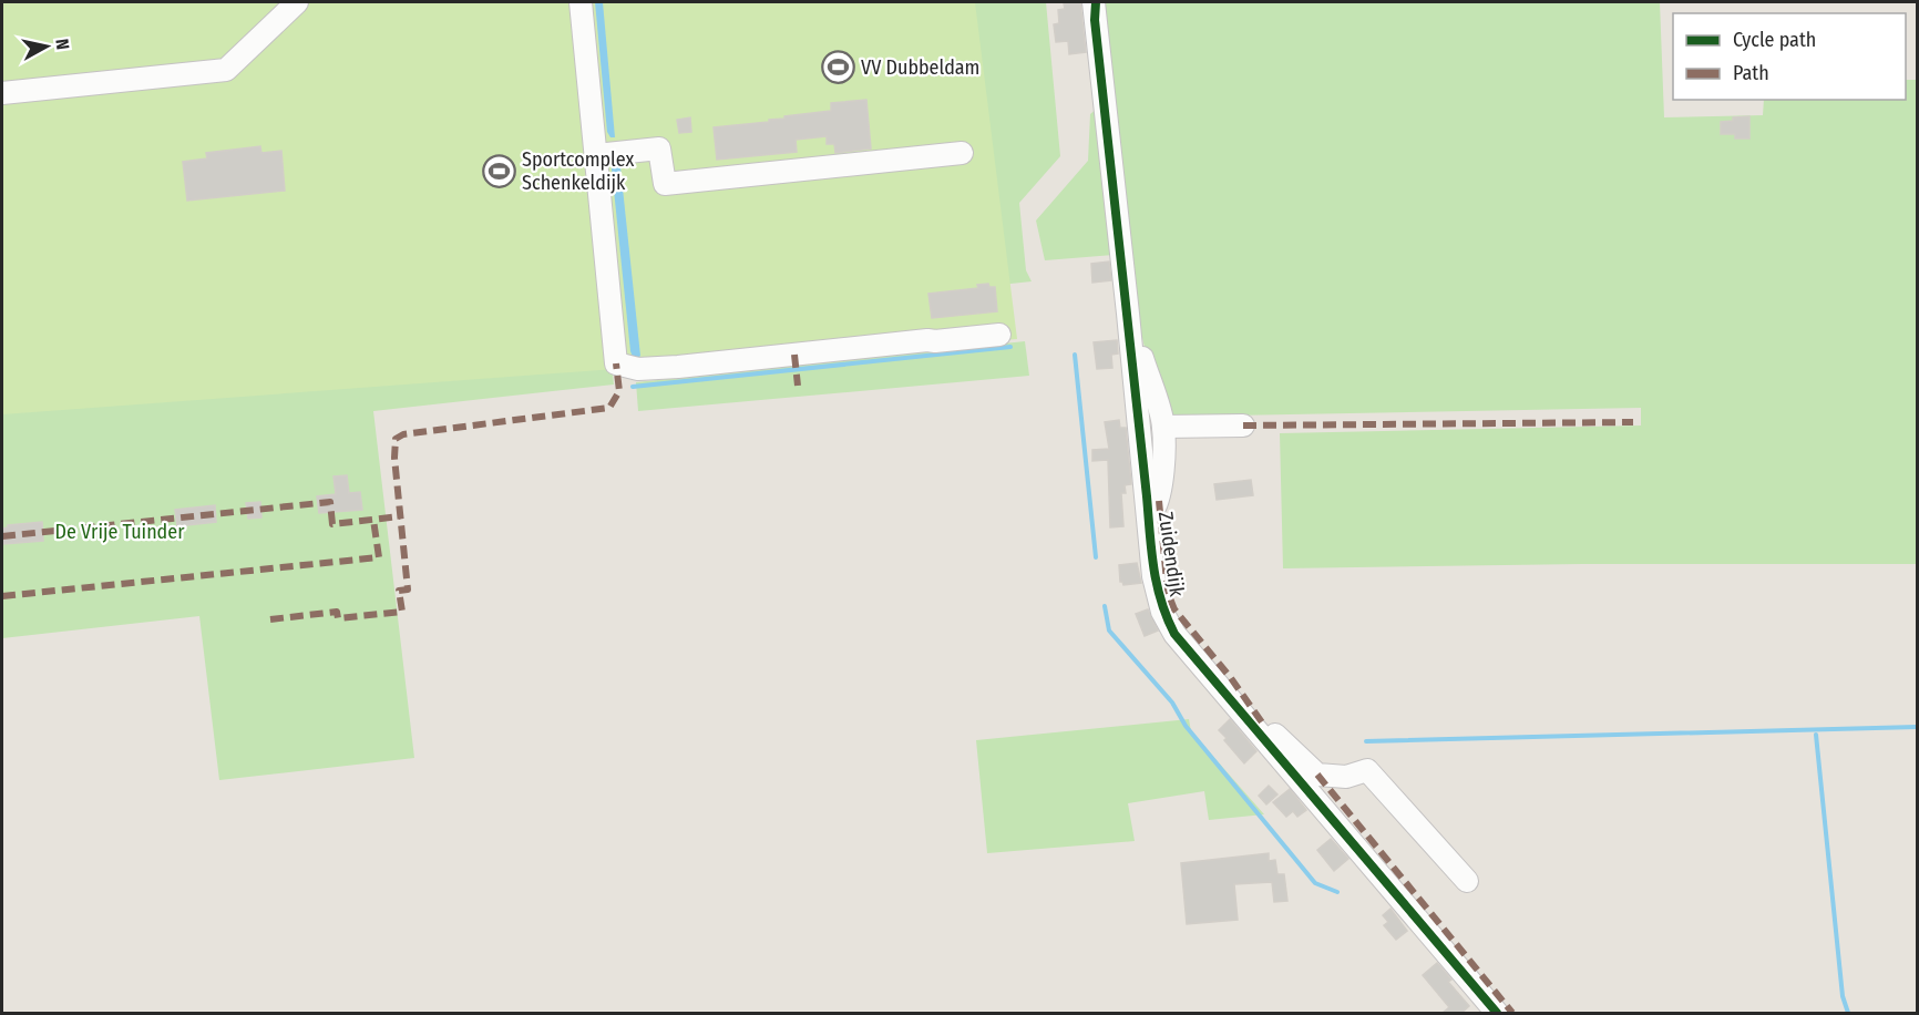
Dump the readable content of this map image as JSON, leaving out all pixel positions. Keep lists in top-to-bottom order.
{
  "streets": {
    "street": ["Zuidendijk"]
  },
  "parks": ["De Vrije Tuinder"],
  "places": {
    "sports": ["VV Dubbeldam", "Sportcomplex Schenkeldijk"]
  },
  "legend": ["Cycle path", "Path"],
  "north": "right"
}
